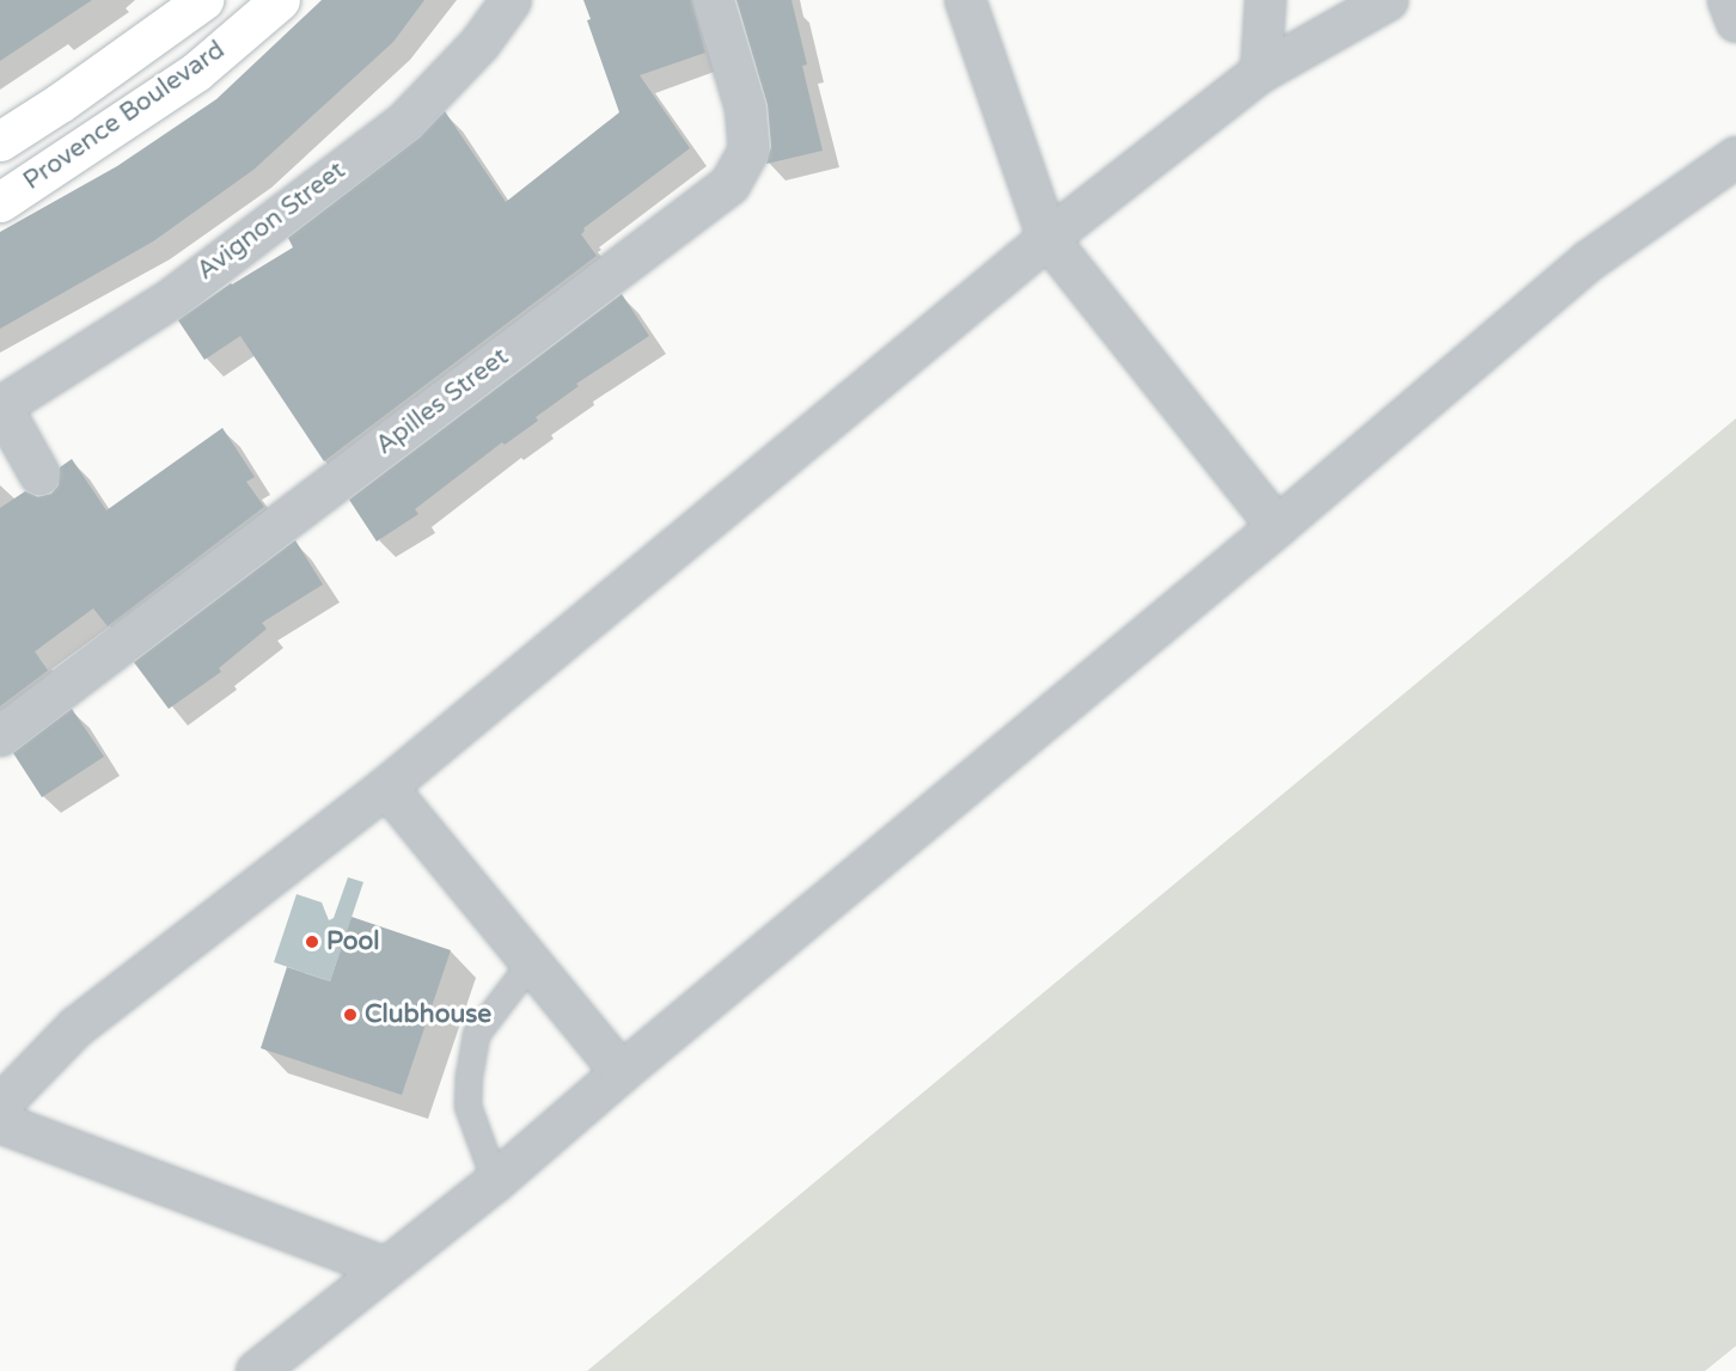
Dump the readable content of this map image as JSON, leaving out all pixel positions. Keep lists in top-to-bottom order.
{
  "streets": {
    "street": ["Provence Boulevard", "Avignon Street", "Apilles Street"]
  },
  "places": ["Pool", "Clubhouse"]
}
